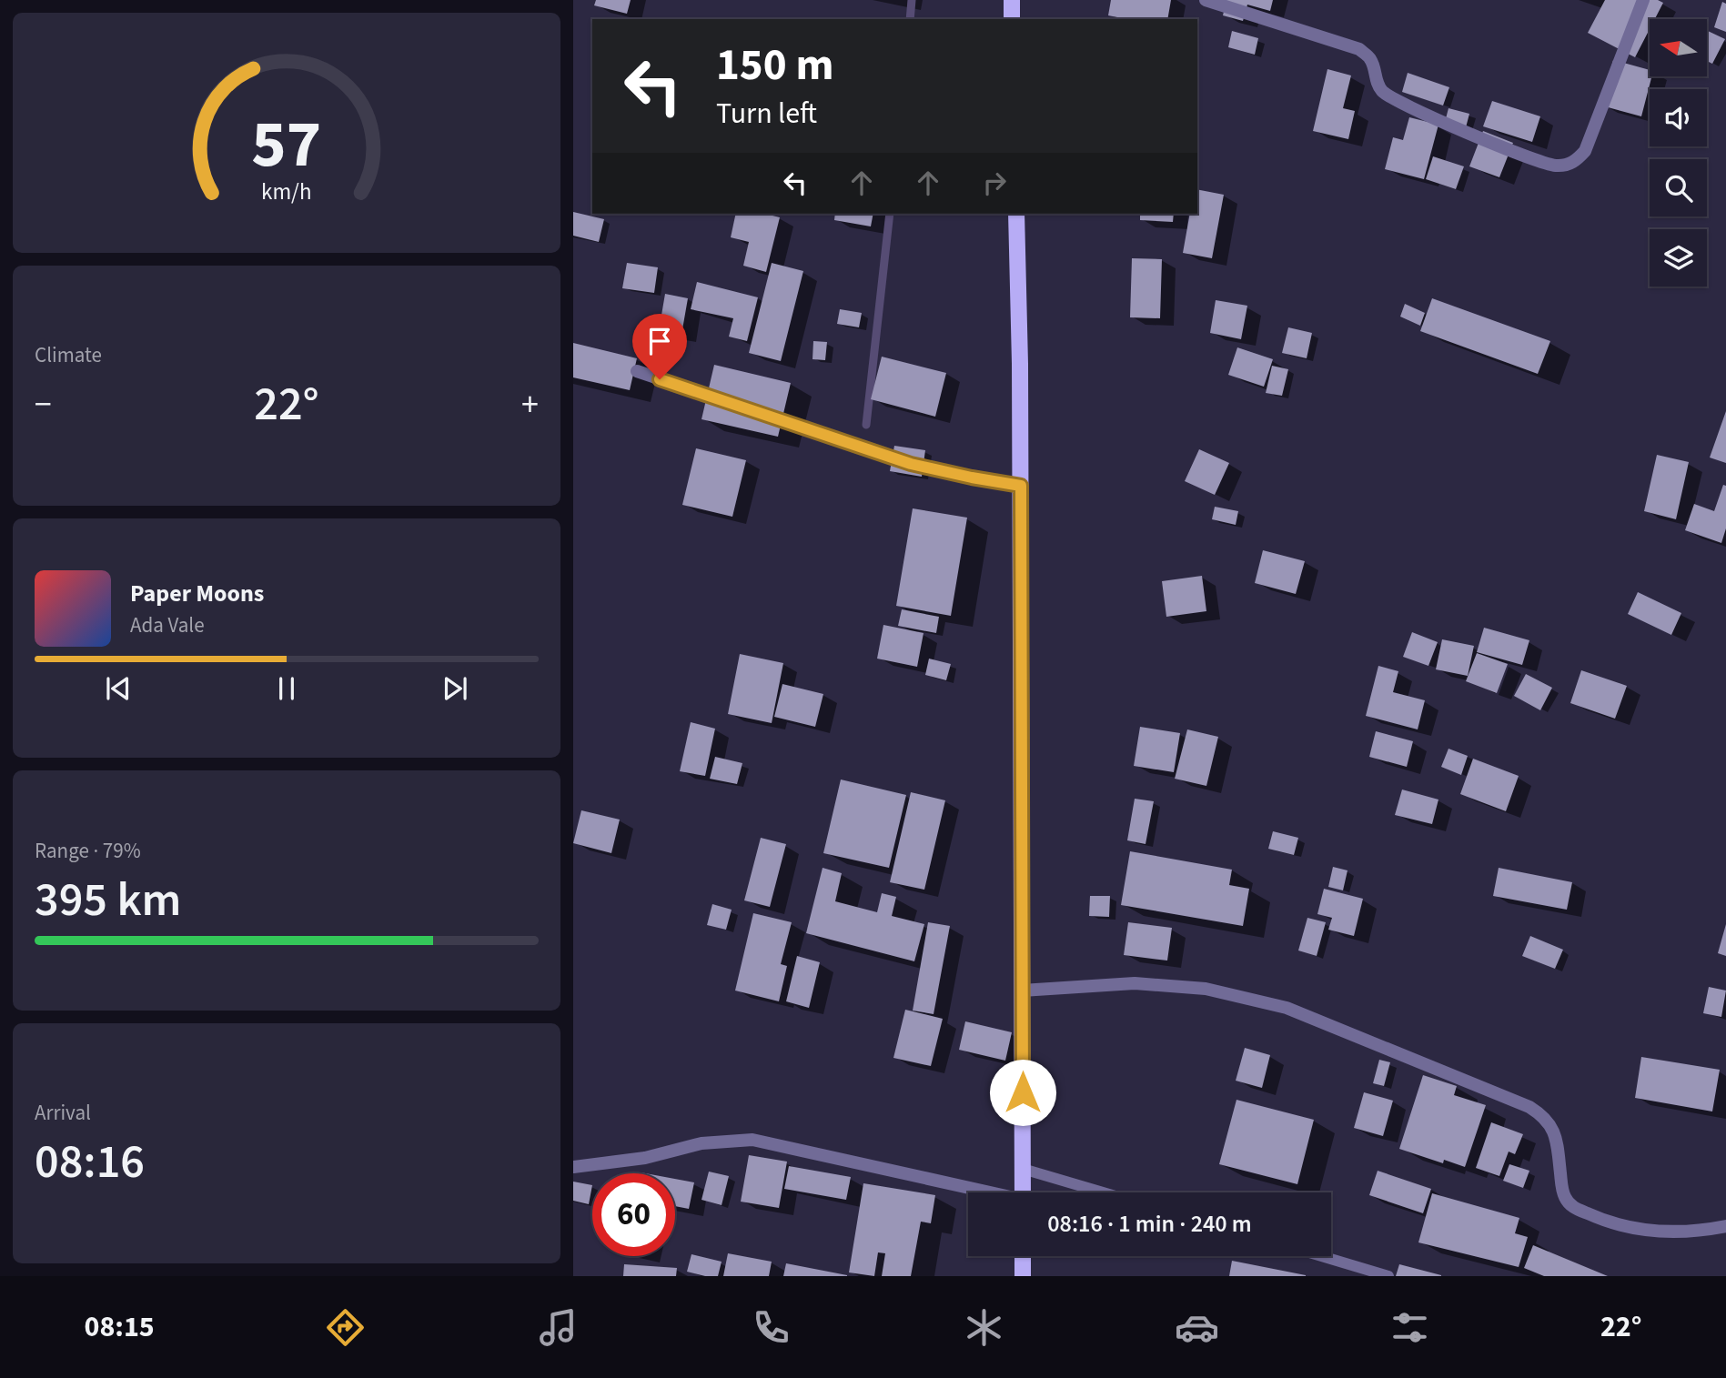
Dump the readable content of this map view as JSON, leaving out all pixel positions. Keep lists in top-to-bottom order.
{
  "north": "left",
  "page": {
    "turn": ["150 m", "Turn left"],
    "tile": [
      "Climate",
      ["Range · 79%", "395 km"],
      ["Arrival", "08:16"]
    ],
    "heat": ["−", "22°", "+"],
    "song": ["Paper Moons", "Ada Vale"],
    "limit": "60",
    "trip": "08:16 · 1 min · 240 m",
    "tabs": ["08:15", "22°"],
    "gauge": ["57", "km/h"]
  }
}
